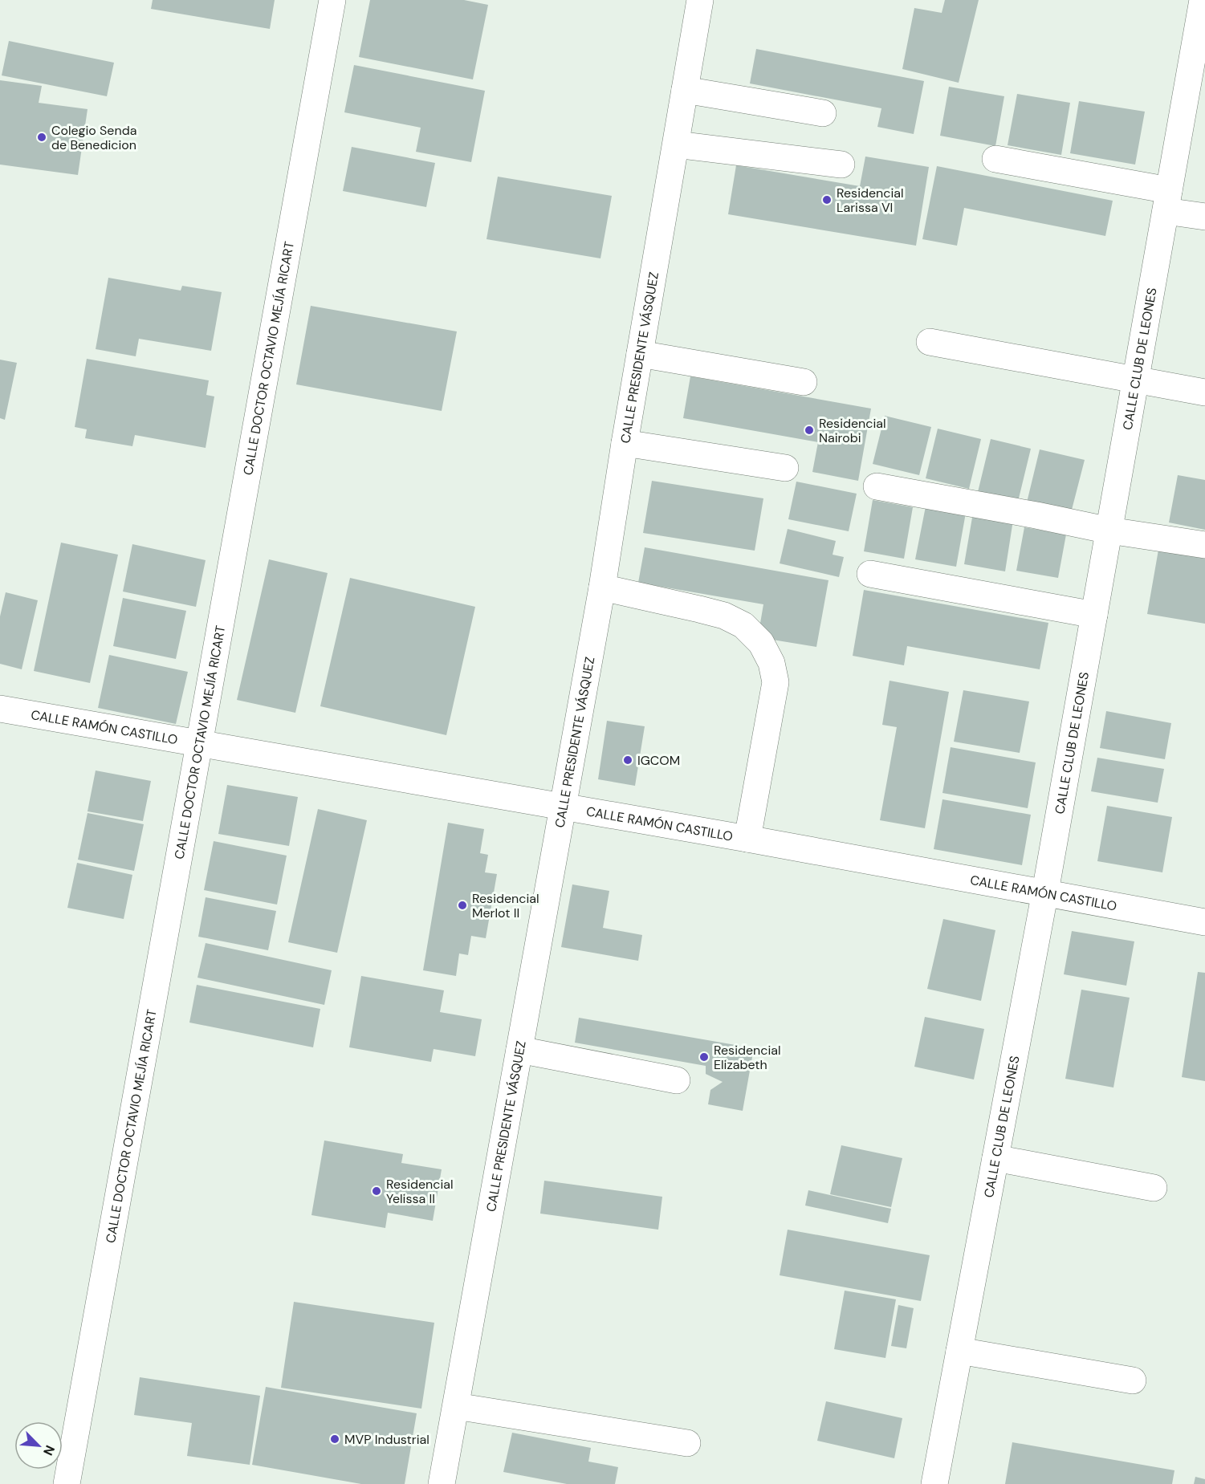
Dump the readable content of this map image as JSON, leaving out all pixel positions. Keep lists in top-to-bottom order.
{
  "streets": {
    "street": [
      "CALLE DOCTOR OCTAVIO MEJÍA RICART",
      "CALLE PRESIDENTE VÁSQUEZ",
      "CALLE CLUB DE LEONES",
      "CALLE RAMÓN CASTILLO"
    ]
  },
  "crossings": [
    ["CALLE DOCTOR OCTAVIO MEJÍA RICART", "CALLE RAMÓN CASTILLO"],
    ["CALLE PRESIDENTE VÁSQUEZ", "CALLE RAMÓN CASTILLO"],
    ["CALLE CLUB DE LEONES", "CALLE RAMÓN CASTILLO"]
  ],
  "places": [
    "Colegio Senda de Benedicion",
    "Residencial Larissa VI",
    "Residencial Nairobi",
    "IGCOM",
    "Residencial Merlot II",
    "Residencial Elizabeth",
    "Residencial Yelissa II",
    "MVP Industrial"
  ],
  "north": "bottom right"
}
